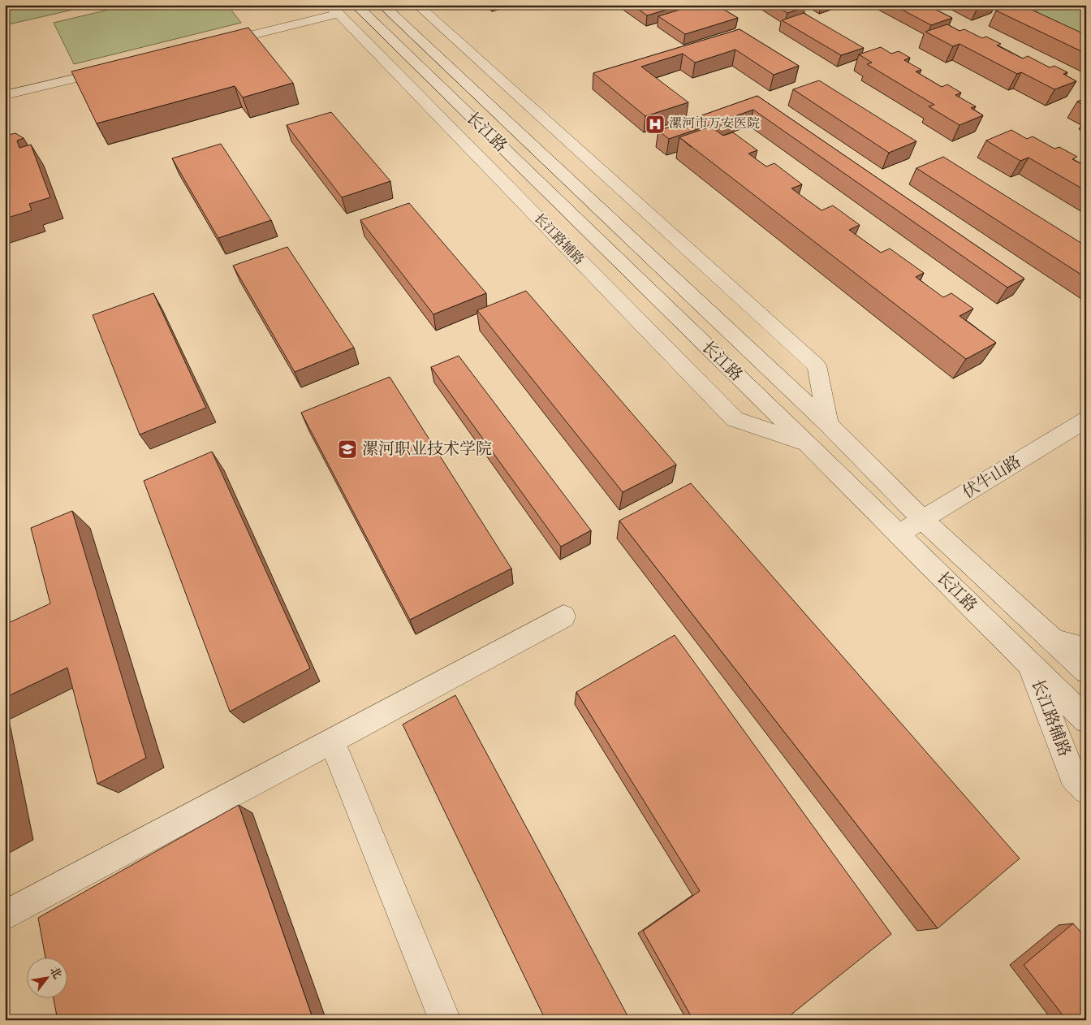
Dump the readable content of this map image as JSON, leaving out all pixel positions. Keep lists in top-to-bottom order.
{
  "streets": {
    "street": ["长江路", "长江路辅路", "伏牛山路"]
  },
  "crossings": [
    ["长江路", "长江路辅路"],
    ["长江路", "伏牛山路"]
  ],
  "places": {
    "hospital": ["漯河市万安医院"],
    "school or university": ["漯河职业技术学院"]
  },
  "north": "top right"
}
